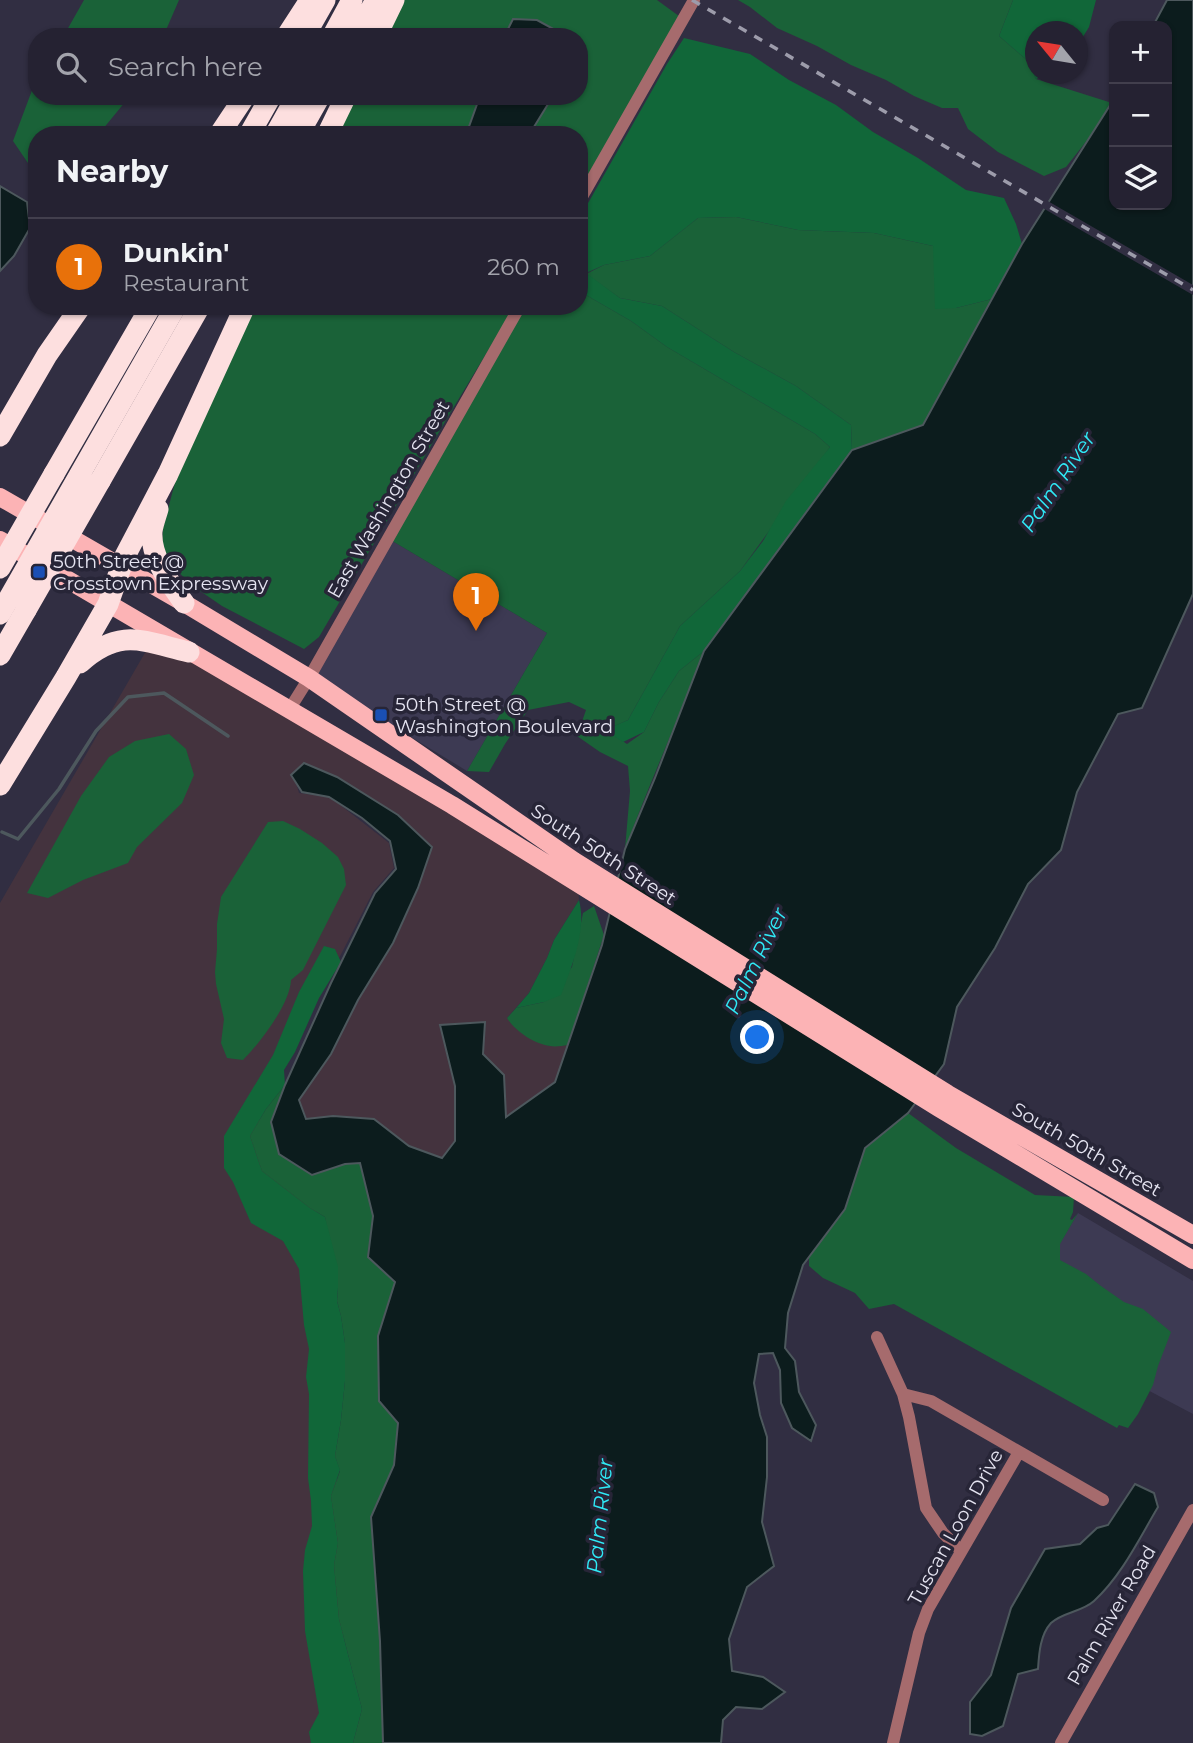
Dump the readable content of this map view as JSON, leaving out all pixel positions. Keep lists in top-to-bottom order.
{
  "streets": {
    "main road": ["South 50th Street"],
    "street": ["East Washington Street", "Tuscan Loon Drive", "Palm River Road"]
  },
  "crossings": [
    ["East Washington Street", "South 50th Street"]
  ],
  "water": ["Palm River"],
  "places": {
    "transit": ["50th Street @ Crosstown Expressway", "50th Street @ Washington Boulevard"]
  },
  "north": "top left",
  "page": {
    "map_buttons": ["+", "−"],
    "search": "Search here",
    "heading": "Nearby",
    "list": [
      {
        "mark": "1",
        "name": "Dunkin'",
        "note": "Restaurant",
        "value": "260 m"
      }
    ],
    "pins": "1"
  }
}
